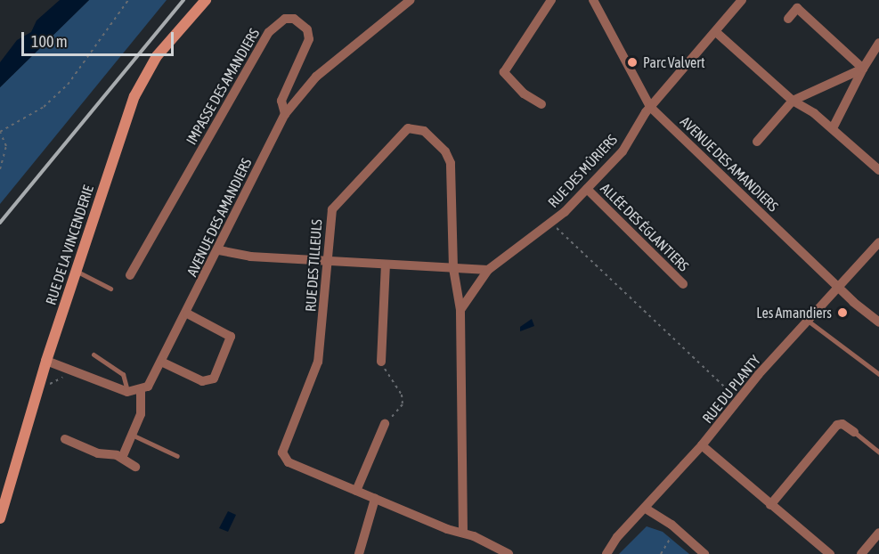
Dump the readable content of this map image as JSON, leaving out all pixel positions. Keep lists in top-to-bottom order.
{
  "streets": {
    "main road": ["RUE DE LA VINCENDERIE"],
    "street": [
      "IMPASSE DES AMANDIERS",
      "AVENUE DES AMANDIERS",
      "RUE DES MÛRIERS",
      "ALLÉE DES ÉGLANTIERS",
      "RUE DES TILLEULS",
      "RUE DU PLANTY"
    ]
  },
  "crossings": [
    ["IMPASSE DES AMANDIERS", "AVENUE DES AMANDIERS"],
    ["AVENUE DES AMANDIERS", "RUE DES MÛRIERS"],
    ["AVENUE DES AMANDIERS", "RUE DU PLANTY"],
    ["RUE DES MÛRIERS", "ALLÉE DES ÉGLANTIERS"],
    ["RUE DES MÛRIERS", "RUE DES TILLEULS"]
  ],
  "places": ["Parc Valvert", "Les Amandiers"],
  "scale_bar": "100 m"
}
